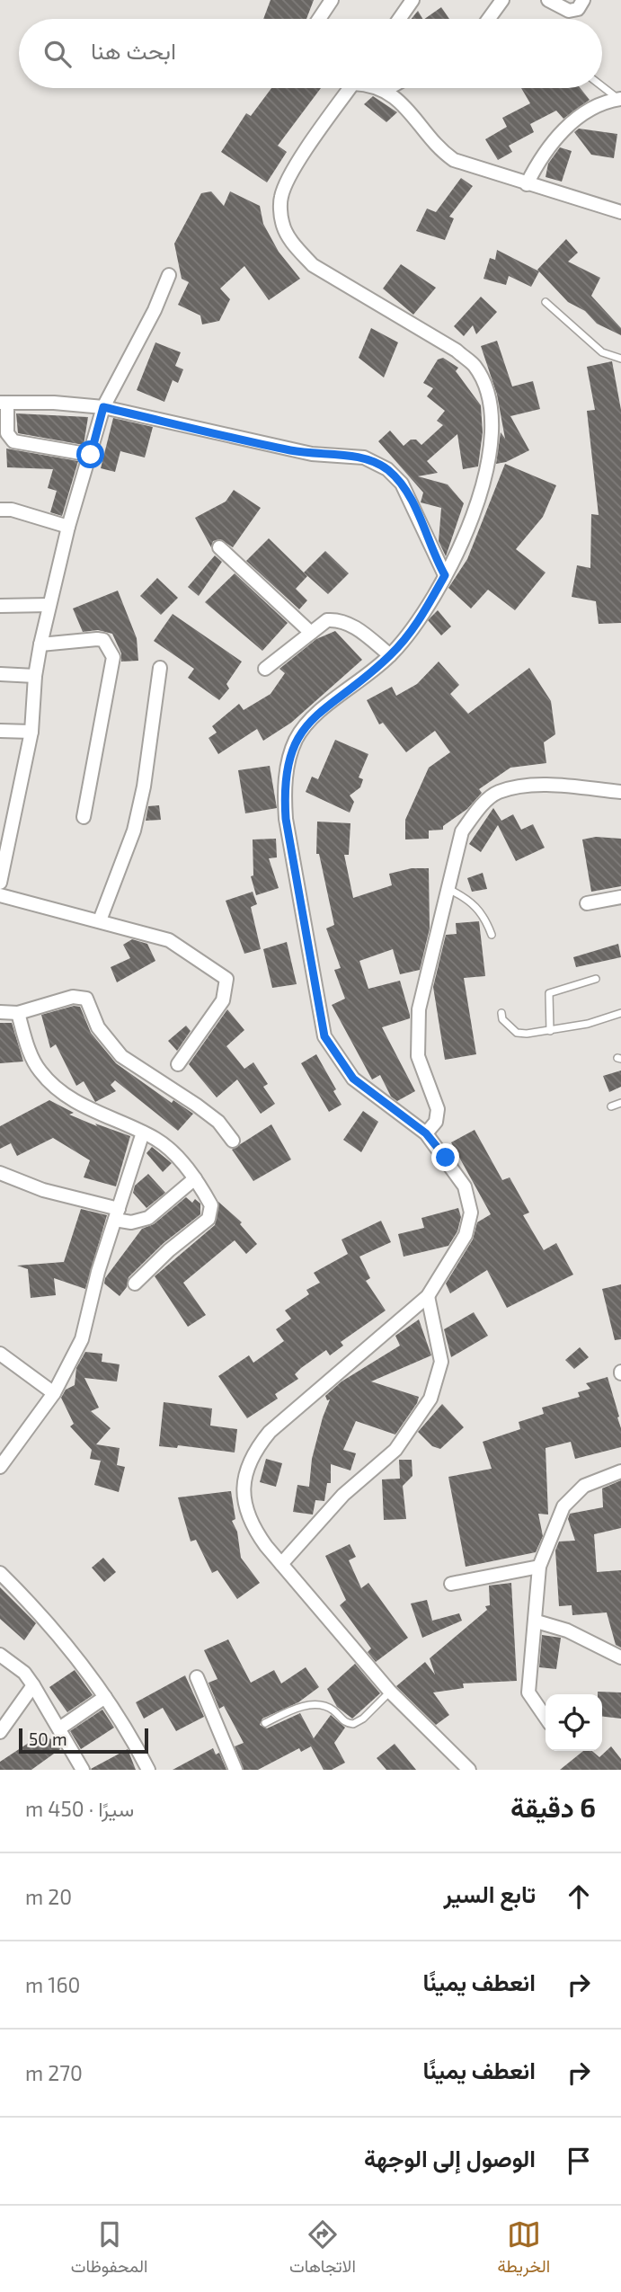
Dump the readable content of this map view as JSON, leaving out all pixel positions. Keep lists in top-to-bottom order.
{
  "scale_bar": "50 m",
  "page": {
    "search": "ابحث هنا",
    "scale": "50 m",
    "heading": ["6 دقيقة", "سيرًا · 450 m"],
    "list": [
      ["تابع السير", "20 m"],
      ["انعطف يمينًا", "160 m"],
      ["انعطف يمينًا", "270 m"],
      "الوصول إلى الوجهة"
    ],
    "nav": ["الخريطة", "الاتجاهات", "المحفوظات"]
  }
}
